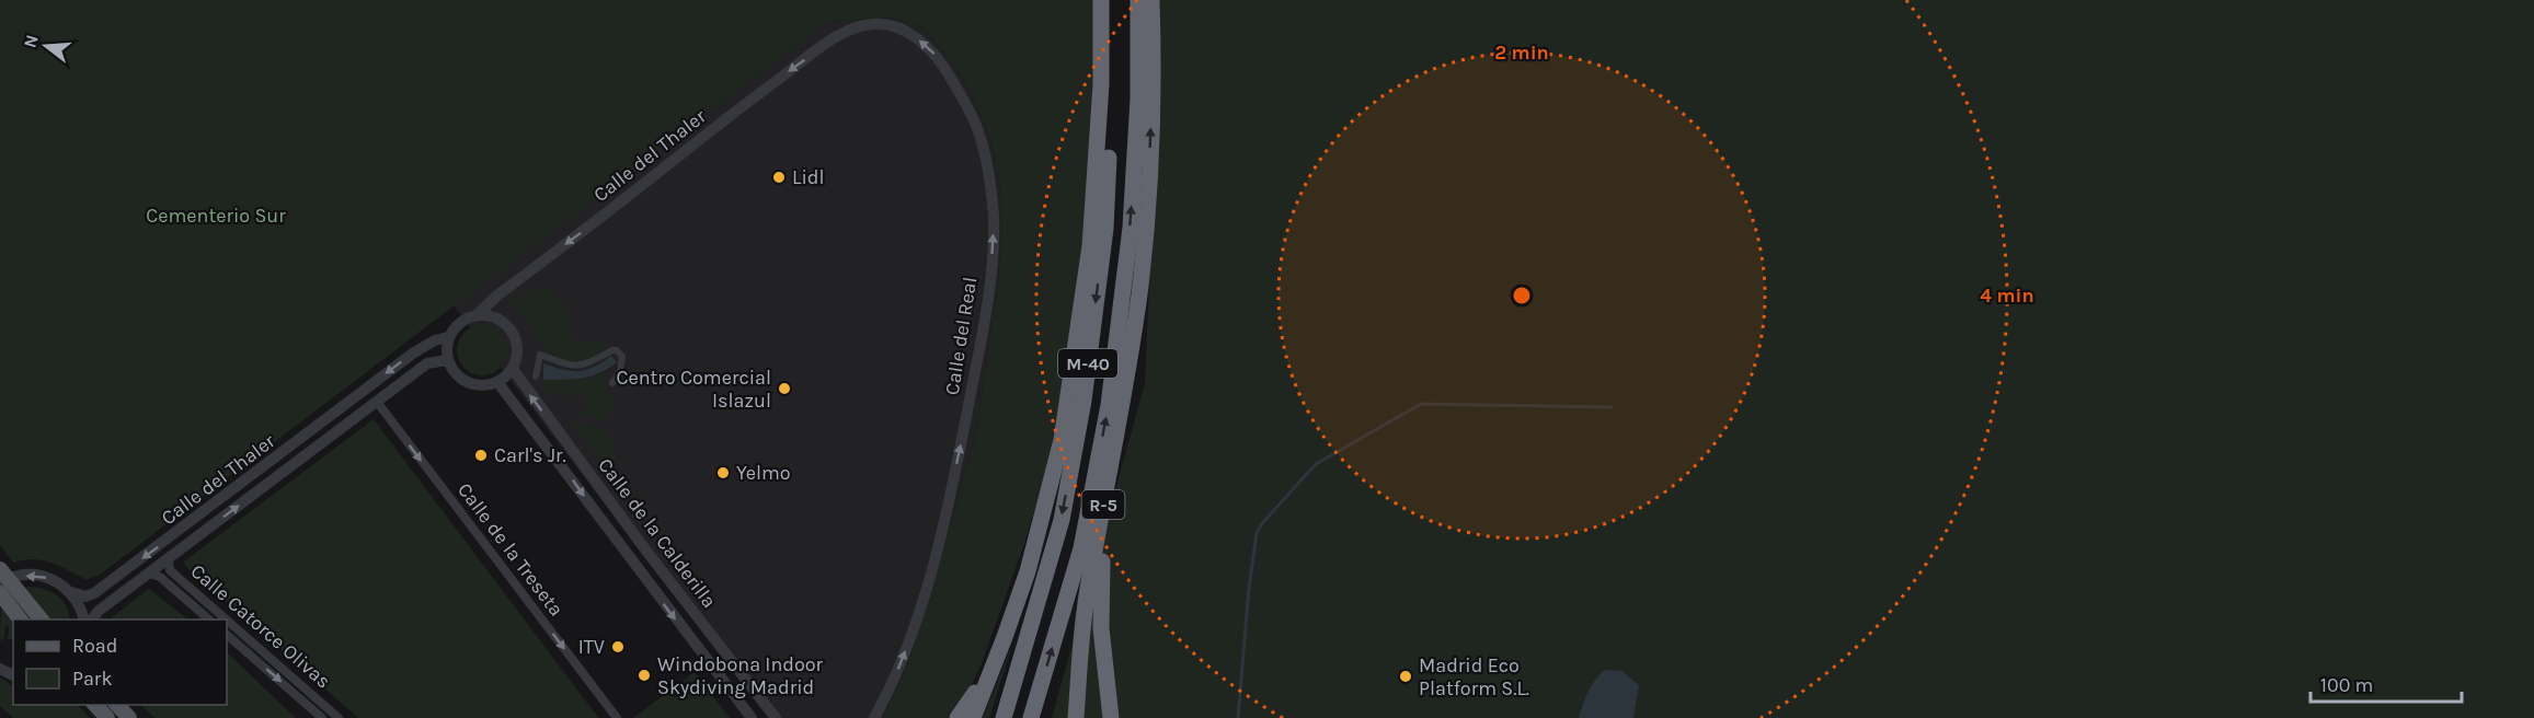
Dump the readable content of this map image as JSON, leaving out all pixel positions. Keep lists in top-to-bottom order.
{
  "streets": {
    "highway": ["M-40", "R-5"],
    "street": [
      "Calle del Thaler",
      "Calle del Real",
      "Calle de la Calderilla",
      "Calle de la Treseta",
      "Calle Catorce Olivas"
    ]
  },
  "crossings": [
    ["Calle del Thaler", "Calle del Real"],
    ["Calle del Thaler", "Calle de la Calderilla"],
    ["Calle del Thaler", "Calle de la Treseta"],
    ["Calle del Thaler", "Calle Catorce Olivas"],
    ["M-40", "R-5"]
  ],
  "one_way": ["Calle del Real", "Calle de la Treseta"],
  "parks": ["Cementerio Sur"],
  "places": [
    "Lidl",
    "Centro Comercial Islazul",
    "Carl's Jr.",
    "Yelmo",
    "ITV",
    "Windobona Indoor Skydiving Madrid",
    "Madrid Eco Platform S.L."
  ],
  "legend": ["Road", "Park"],
  "scale_bar": "100 m",
  "north": "left",
  "rings": ["2 min", "4 min"]
}
